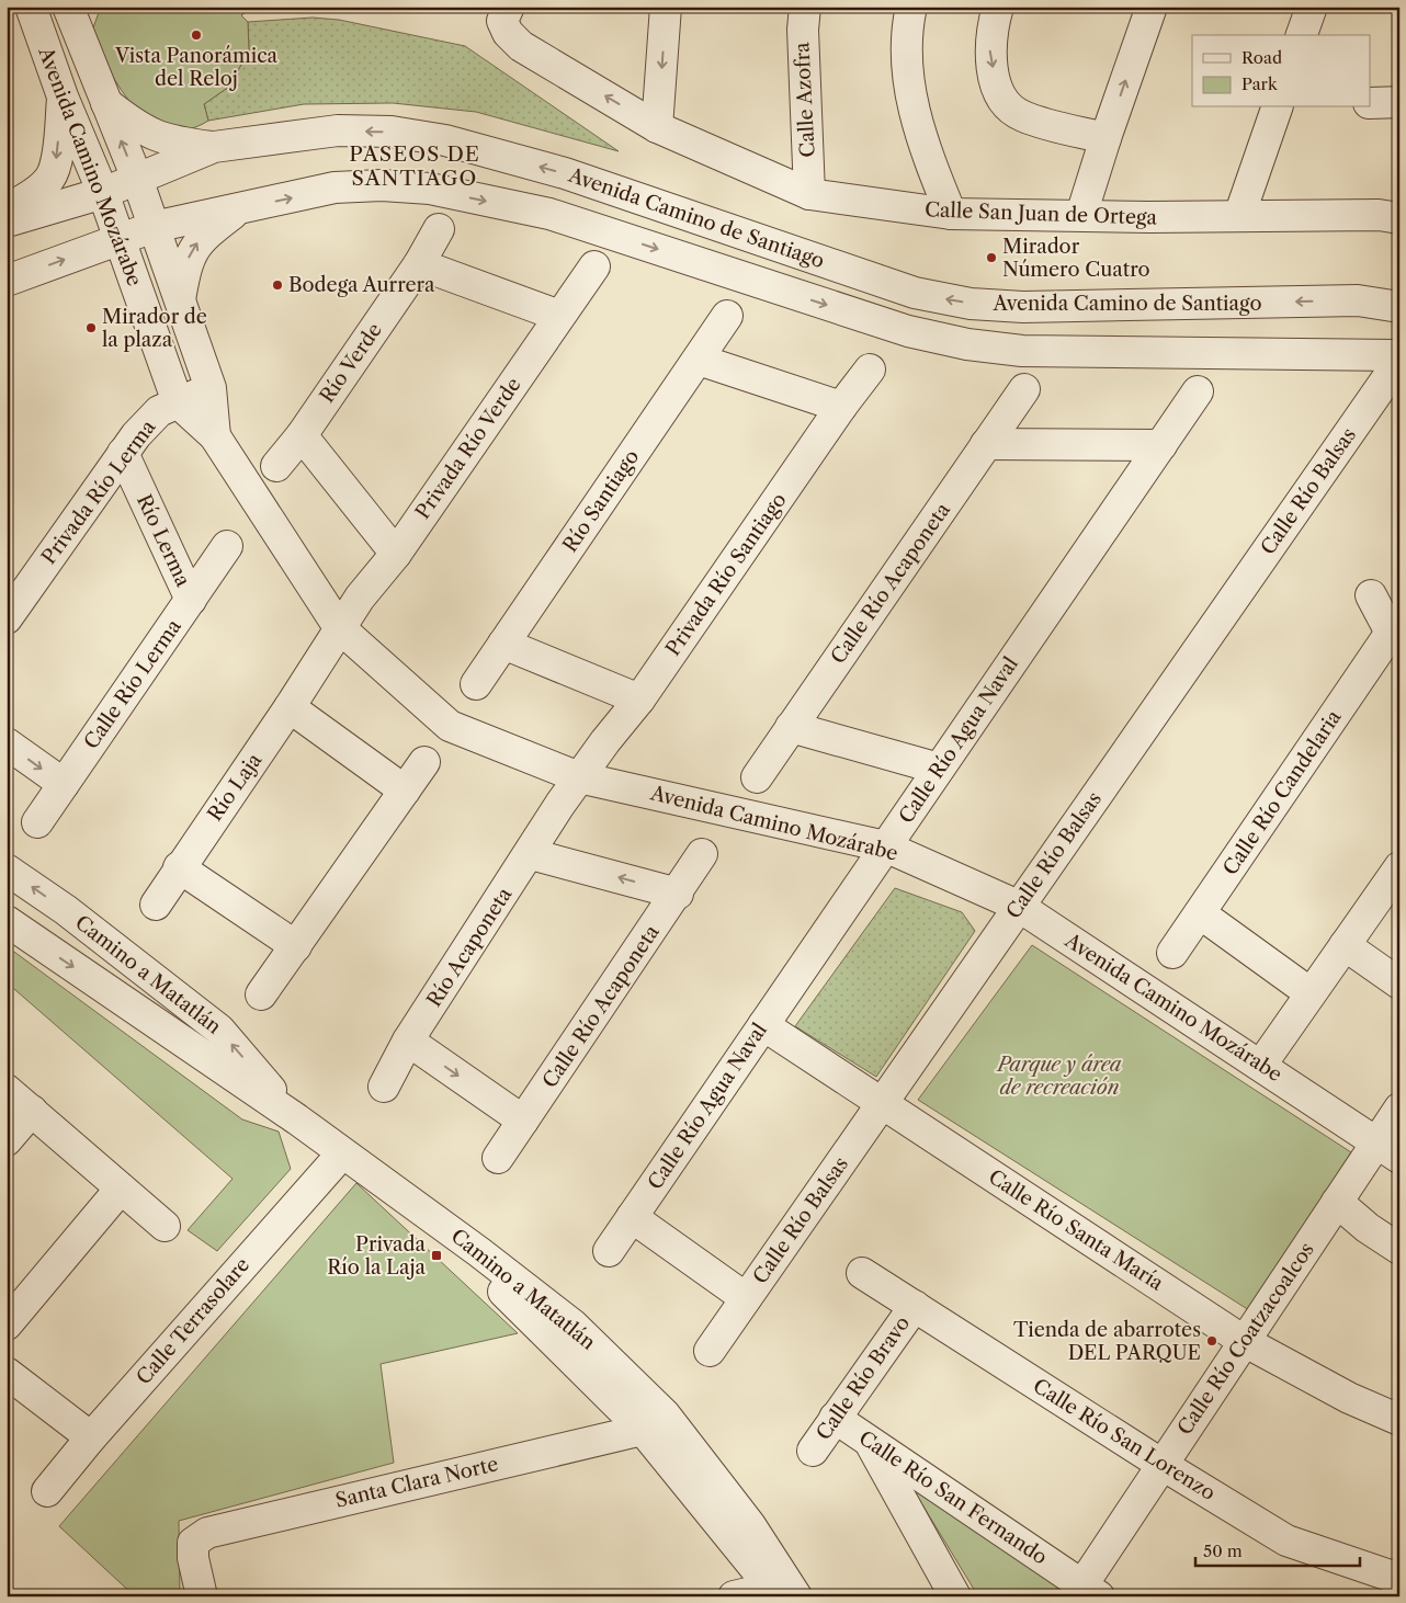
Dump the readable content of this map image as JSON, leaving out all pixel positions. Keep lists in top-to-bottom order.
{
  "streets": {
    "street": [
      "Calle Azofra",
      "Avenida Camino Mozárabe",
      "Calle San Juan de Ortega",
      "Avenida Camino de Santiago",
      "Río Verde",
      "Privada Río Verde",
      "Calle Río Balsas",
      "Privada Río Lerma",
      "Río Santiago",
      "Río Lerma",
      "Privada Río Santiago",
      "Calle Río Acaponeta",
      "Calle Río Lerma",
      "Calle Río Agua Naval",
      "Río Laja",
      "Calle Río Candelaria",
      "Río Acaponeta",
      "Camino a Matatlán",
      "Calle Río Santa María",
      "Calle Terrasolare",
      "Calle Río Coatzacoalcos",
      "Calle Río Bravo",
      "Calle Río San Lorenzo",
      "Santa Clara Norte",
      "Calle Río San Fernando"
    ]
  },
  "crossings": [
    ["Calle Azofra", "Calle San Juan de Ortega"],
    ["Avenida Camino Mozárabe", "Avenida Camino de Santiago"],
    ["Avenida Camino Mozárabe", "Privada Río Verde"],
    ["Avenida Camino Mozárabe", "Calle Río Balsas"],
    ["Avenida Camino Mozárabe", "Privada Río Lerma"],
    ["Avenida Camino Mozárabe", "Privada Río Santiago"],
    ["Avenida Camino Mozárabe", "Calle Río Agua Naval"],
    ["Avenida Camino Mozárabe", "Río Laja"],
    ["Avenida Camino Mozárabe", "Río Acaponeta"],
    ["Avenida Camino Mozárabe", "Calle Río Coatzacoalcos"],
    ["Privada Río Verde", "Río Laja"],
    ["Calle Río Balsas", "Calle Río Santa María"],
    ["Privada Río Lerma", "Río Lerma"],
    ["Río Lerma", "Calle Río Lerma"],
    ["Privada Río Santiago", "Río Acaponeta"],
    ["Calle Río Agua Naval", "Calle Río Santa María"],
    ["Camino a Matatlán", "Calle Terrasolare"],
    ["Calle Río Santa María", "Calle Río Coatzacoalcos"],
    ["Calle Río Coatzacoalcos", "Calle Río San Lorenzo"],
    ["Calle Río Coatzacoalcos", "Calle Río San Fernando"],
    ["Calle Río Bravo", "Calle Río San Lorenzo"],
    ["Calle Río Bravo", "Calle Río San Fernando"]
  ],
  "districts": ["PASEOS DE SANTIAGO"],
  "parks": ["Parque y área de recreación"],
  "places": {
    "other": [
      "Vista Panorámica del Reloj",
      "Mirador Número Cuatro",
      "Bodega Aurrera",
      "Mirador de la plaza",
      "Tienda de abarrotes DEL PARQUE"
    ],
    "transit": ["Privada Río la Laja"]
  },
  "legend": ["Road", "Park"],
  "scale_bar": "50 m"
}
